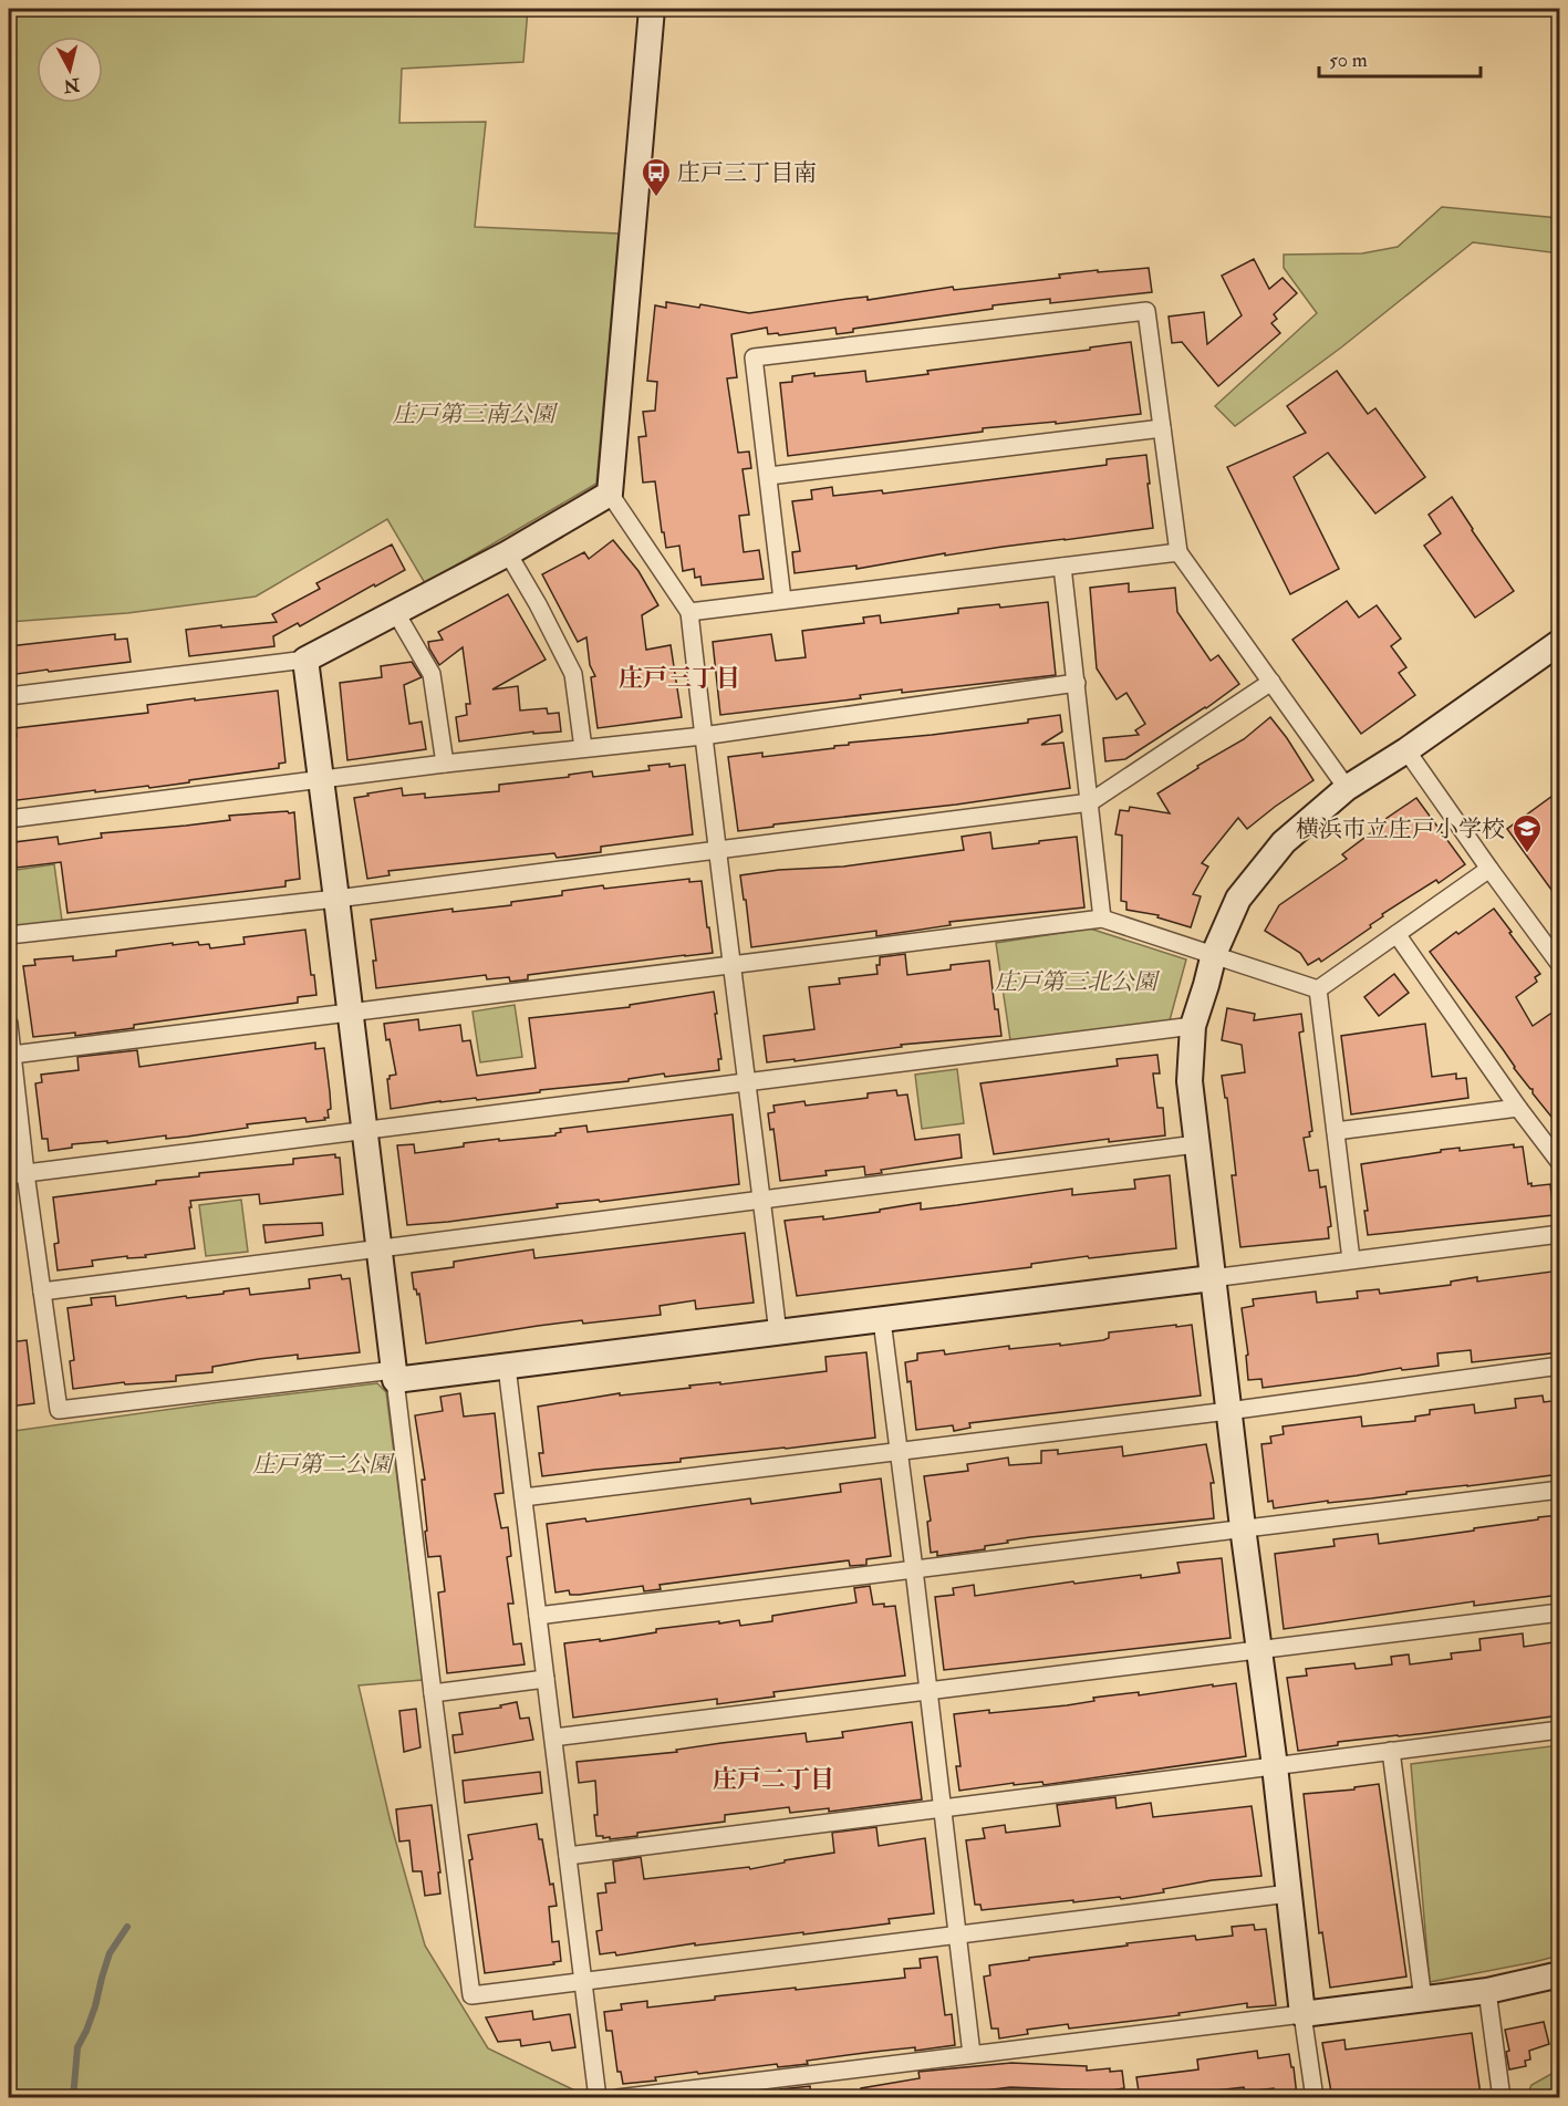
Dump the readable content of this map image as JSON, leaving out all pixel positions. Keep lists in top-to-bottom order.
{
  "districts": ["庄戸三丁目", "庄戸二丁目"],
  "parks": ["庄戸第三南公園", "庄戸第三北公園", "庄戸第二公園"],
  "places": {
    "bus stop": ["庄戸三丁目南"],
    "school or university": ["横浜市立庄戸小学校"]
  },
  "scale_bar": "50 m",
  "north": "bottom"
}
